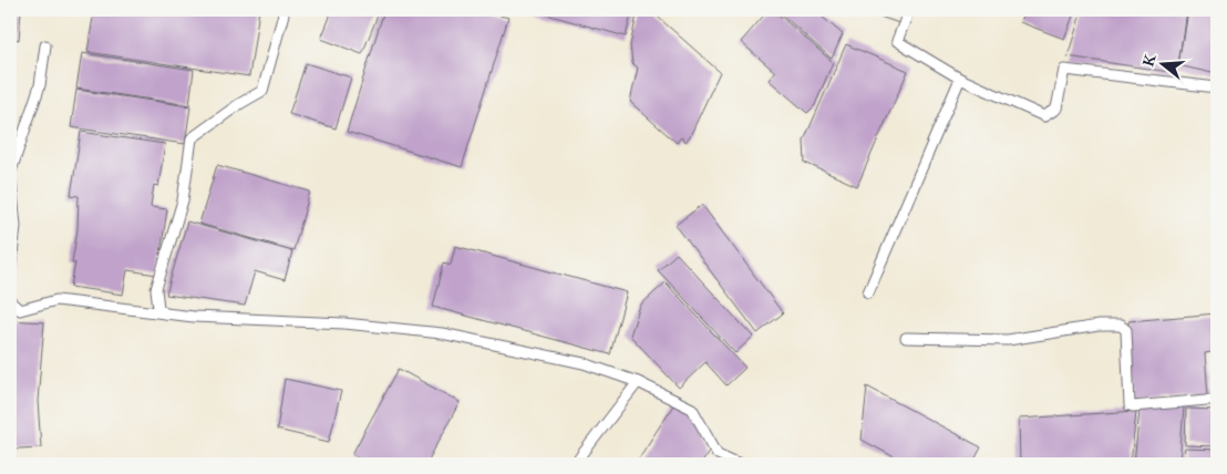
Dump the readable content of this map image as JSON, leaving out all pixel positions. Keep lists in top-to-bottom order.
{
  "north": "left"
}
